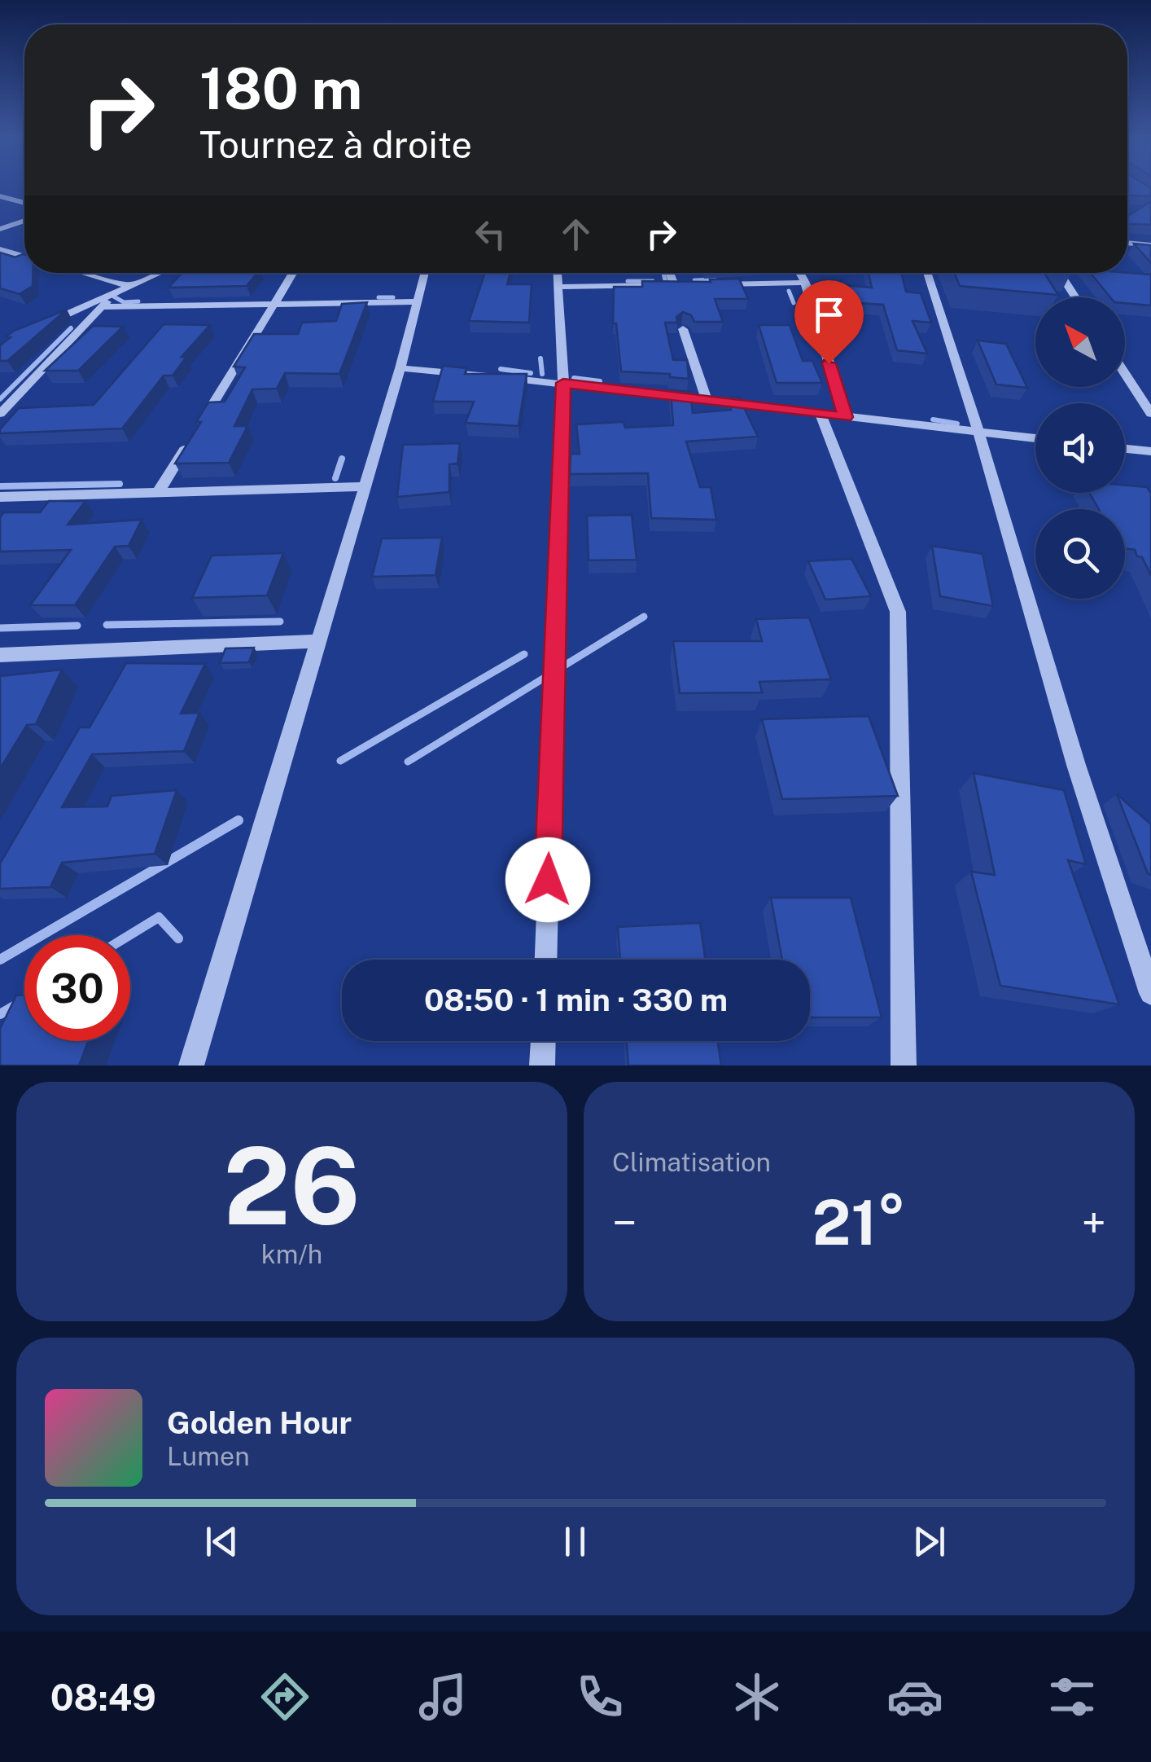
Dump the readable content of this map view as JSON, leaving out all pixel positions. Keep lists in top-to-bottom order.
{
  "north": "top left",
  "page": {
    "turn": ["180 m", "Tournez à droite"],
    "limit": "30",
    "trip": "08:50 · 1 min · 330 m",
    "tile": [
      ["26", "km/h"],
      "Climatisation"
    ],
    "heat": ["−", "21°", "+"],
    "song": ["Golden Hour", "Lumen"],
    "tabs": "08:49"
  }
}
